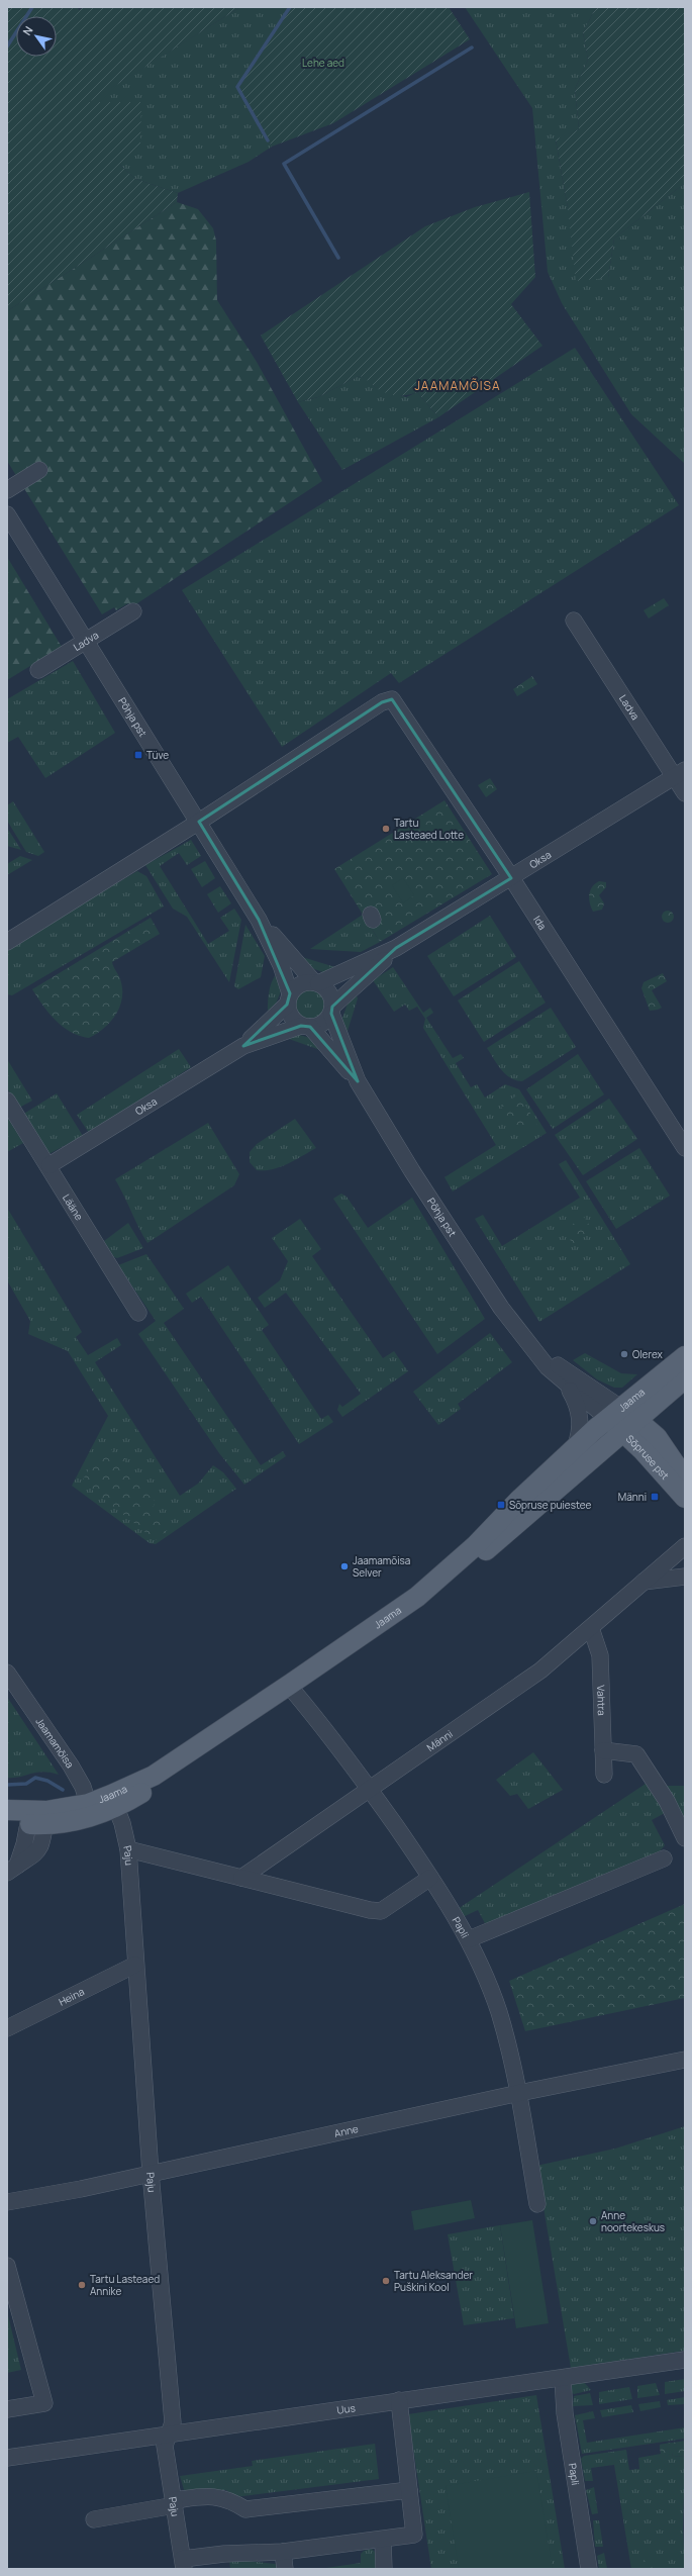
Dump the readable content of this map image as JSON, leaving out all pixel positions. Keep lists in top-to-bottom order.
{
  "streets": {
    "main road": ["Jaama", "Sõpruse pst"],
    "street": [
      "Ladva",
      "Põhja pst",
      "Oksa",
      "Ida",
      "Lääne",
      "Vahtra",
      "Männi",
      "Jaamamõisa",
      "Paju",
      "Papli",
      "Heina",
      "Anne",
      "Uus"
    ]
  },
  "crossings": [
    ["Ladva", "Põhja pst"],
    ["Ladva", "Oksa"],
    ["Põhja pst", "Oksa"],
    ["Põhja pst", "Ida"],
    ["Põhja pst", "Jaama"],
    ["Põhja pst", "Sõpruse pst"],
    ["Oksa", "Ida"],
    ["Oksa", "Lääne"],
    ["Jaama", "Sõpruse pst"],
    ["Jaama", "Jaamamõisa"],
    ["Jaama", "Paju"],
    ["Jaama", "Papli"],
    ["Vahtra", "Männi"],
    ["Männi", "Papli"],
    ["Paju", "Heina"],
    ["Paju", "Anne"],
    ["Paju", "Uus"],
    ["Papli", "Anne"],
    ["Papli", "Uus"]
  ],
  "districts": ["JAAMAMÕISA"],
  "parks": ["Lehe aed"],
  "places": {
    "transit": ["Tüve", "Männi", "Sõpruse puiestee"],
    "other": [
      "Tartu Lasteaed Lotte",
      "Olerex",
      "Jaamamõisa Selver",
      "Anne noortekeskus",
      "Tartu Aleksander Puškini Kool",
      "Tartu Lasteaed Annike"
    ]
  },
  "north": "top left"
}
